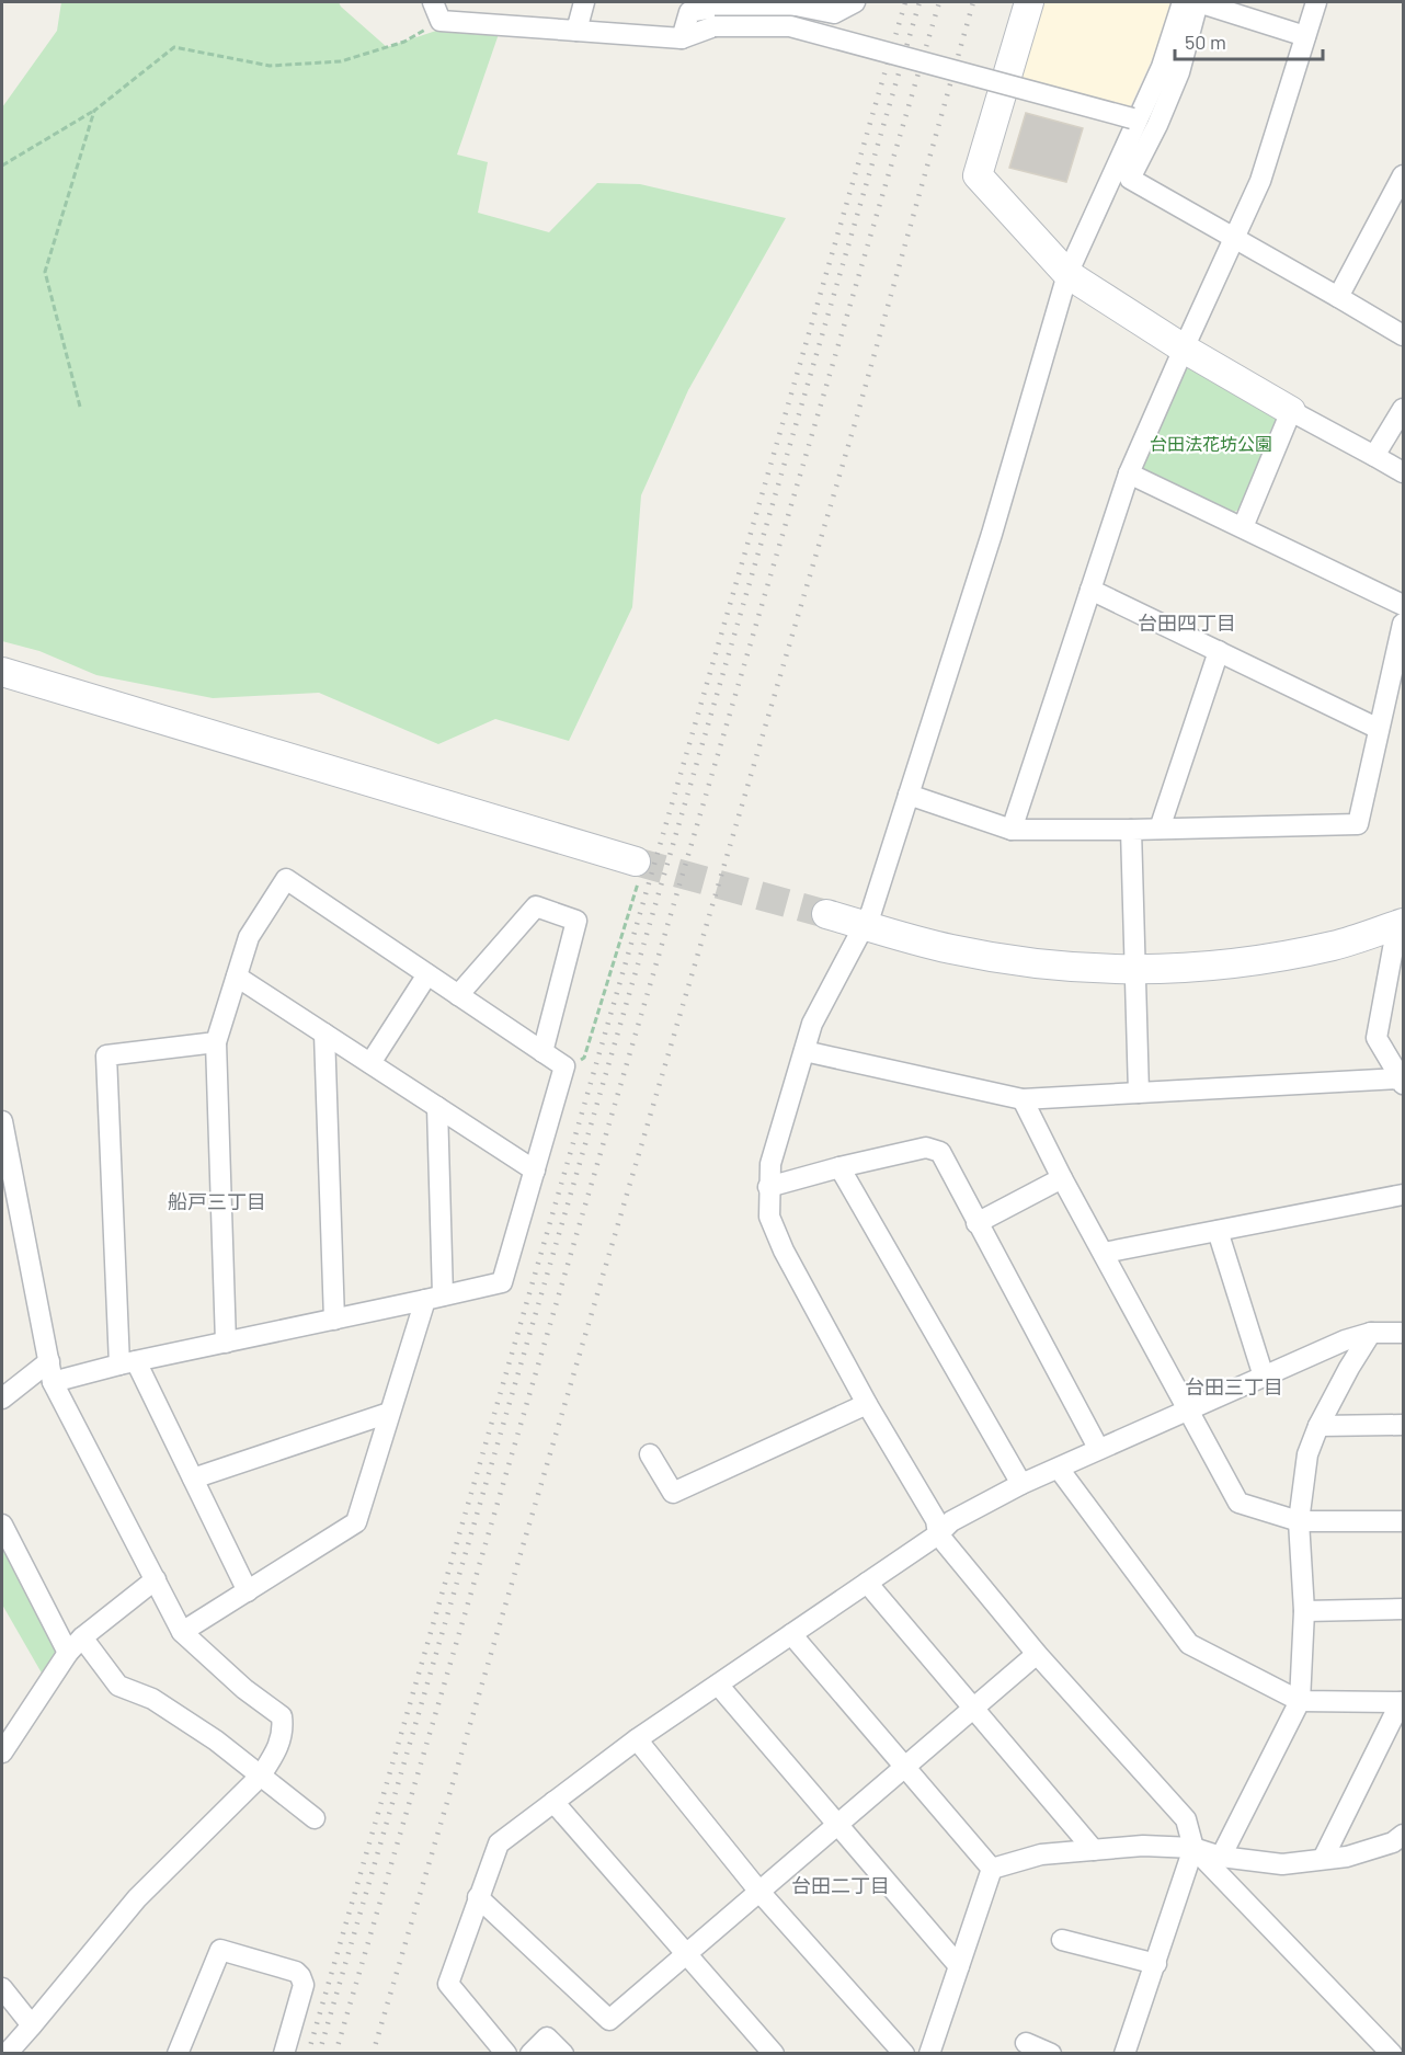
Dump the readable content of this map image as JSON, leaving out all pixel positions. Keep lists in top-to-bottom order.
{
  "districts": [
    "台田四丁目",
    "船戸三丁目",
    "台田三丁目",
    "台田二丁目"
  ],
  "parks": ["台田法花坊公園"],
  "scale_bar": "50 m"
}
